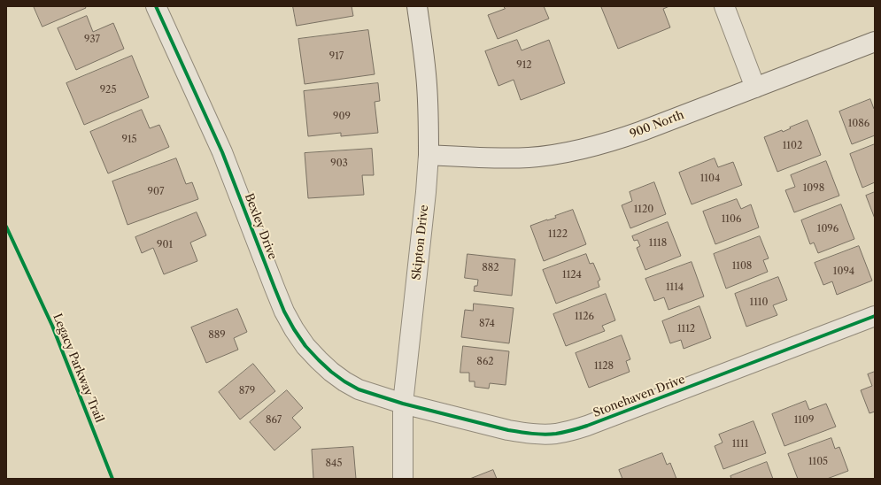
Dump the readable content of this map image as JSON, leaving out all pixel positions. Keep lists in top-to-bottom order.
{
  "streets": {
    "street": [
      "900 North",
      "Bexley Drive",
      "Skipton Drive",
      "Stonehaven Drive"
    ],
    "cycle path": ["Legacy Parkway Trail"]
  },
  "crossings": [
    ["900 North", "Skipton Drive"],
    ["Bexley Drive", "Skipton Drive"],
    ["Bexley Drive", "Stonehaven Drive"],
    ["Skipton Drive", "Stonehaven Drive"]
  ],
  "house_numbers": [
    "937",
    "917",
    "912",
    "925",
    "909",
    "1086",
    "915",
    "1102",
    "903",
    "1104",
    "1098",
    "907",
    "1120",
    "1106",
    "1096",
    "1122",
    "1118",
    "901",
    "1108",
    "882",
    "1094",
    "1124",
    "1114",
    "1110",
    "1126",
    "874",
    "1112",
    "889",
    "862",
    "1128",
    "879",
    "867",
    "1109",
    "1111",
    "1105",
    "845"
  ]
}
